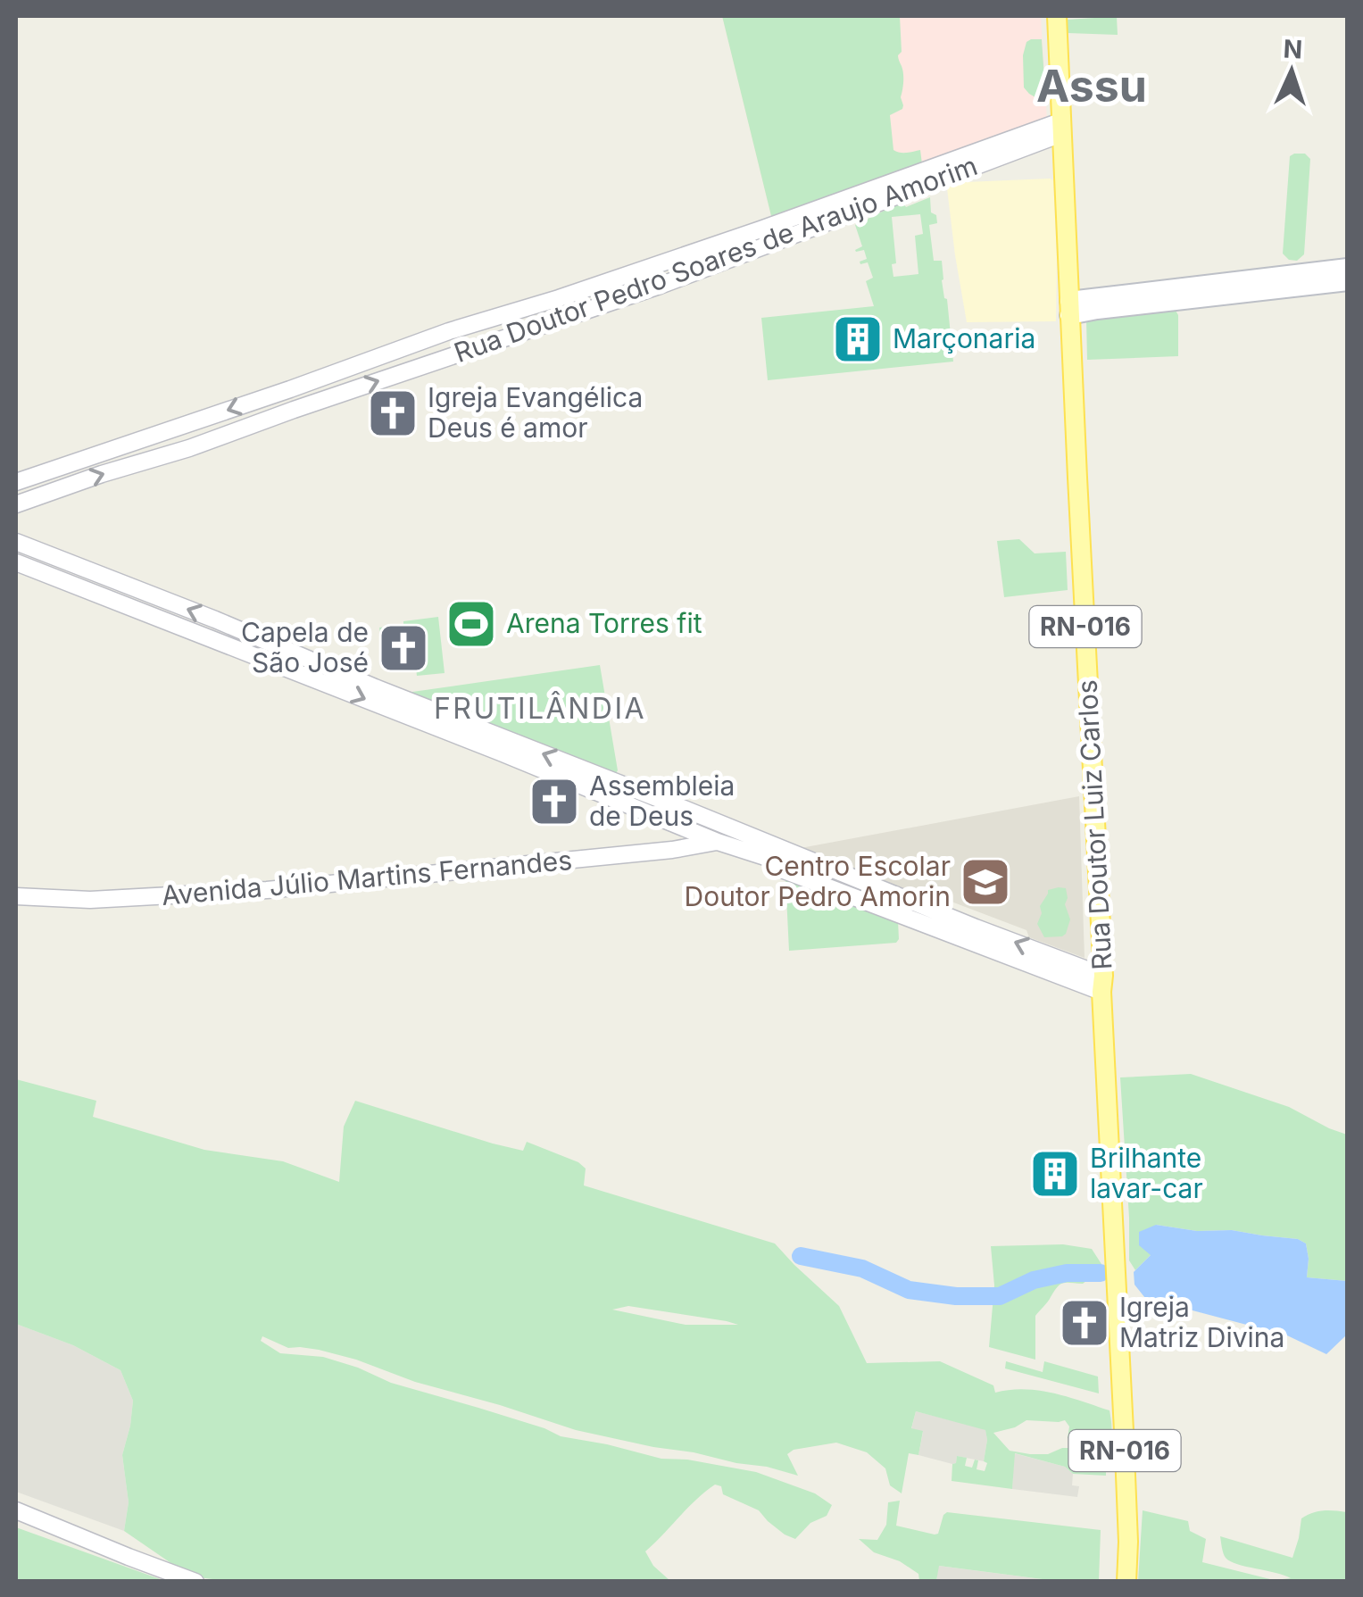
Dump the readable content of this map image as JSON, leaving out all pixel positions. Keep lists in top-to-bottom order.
{
  "streets": {
    "main road": ["RN-016", "Rua Doutor Luiz Carlos"],
    "street": ["Rua Doutor Pedro Soares de Araujo Amorim", "Avenida Júlio Martins Fernandes"]
  },
  "crossings": [
    ["Rua Doutor Pedro Soares de Araujo Amorim", "Rua Doutor Luiz Carlos"]
  ],
  "districts": ["Assu", "FRUTILÂNDIA"],
  "places": {
    "building": ["Marçonaria", "Brilhante lavar-car"],
    "church": [
      "Igreja Evangélica Deus é amor",
      "Capela de São José",
      "Assembleia de Deus",
      "Igreja Matriz Divina"
    ],
    "sports": ["Arena Torres fit"],
    "school or university": ["Centro Escolar Doutor Pedro Amorin"]
  },
  "north": "top"
}
